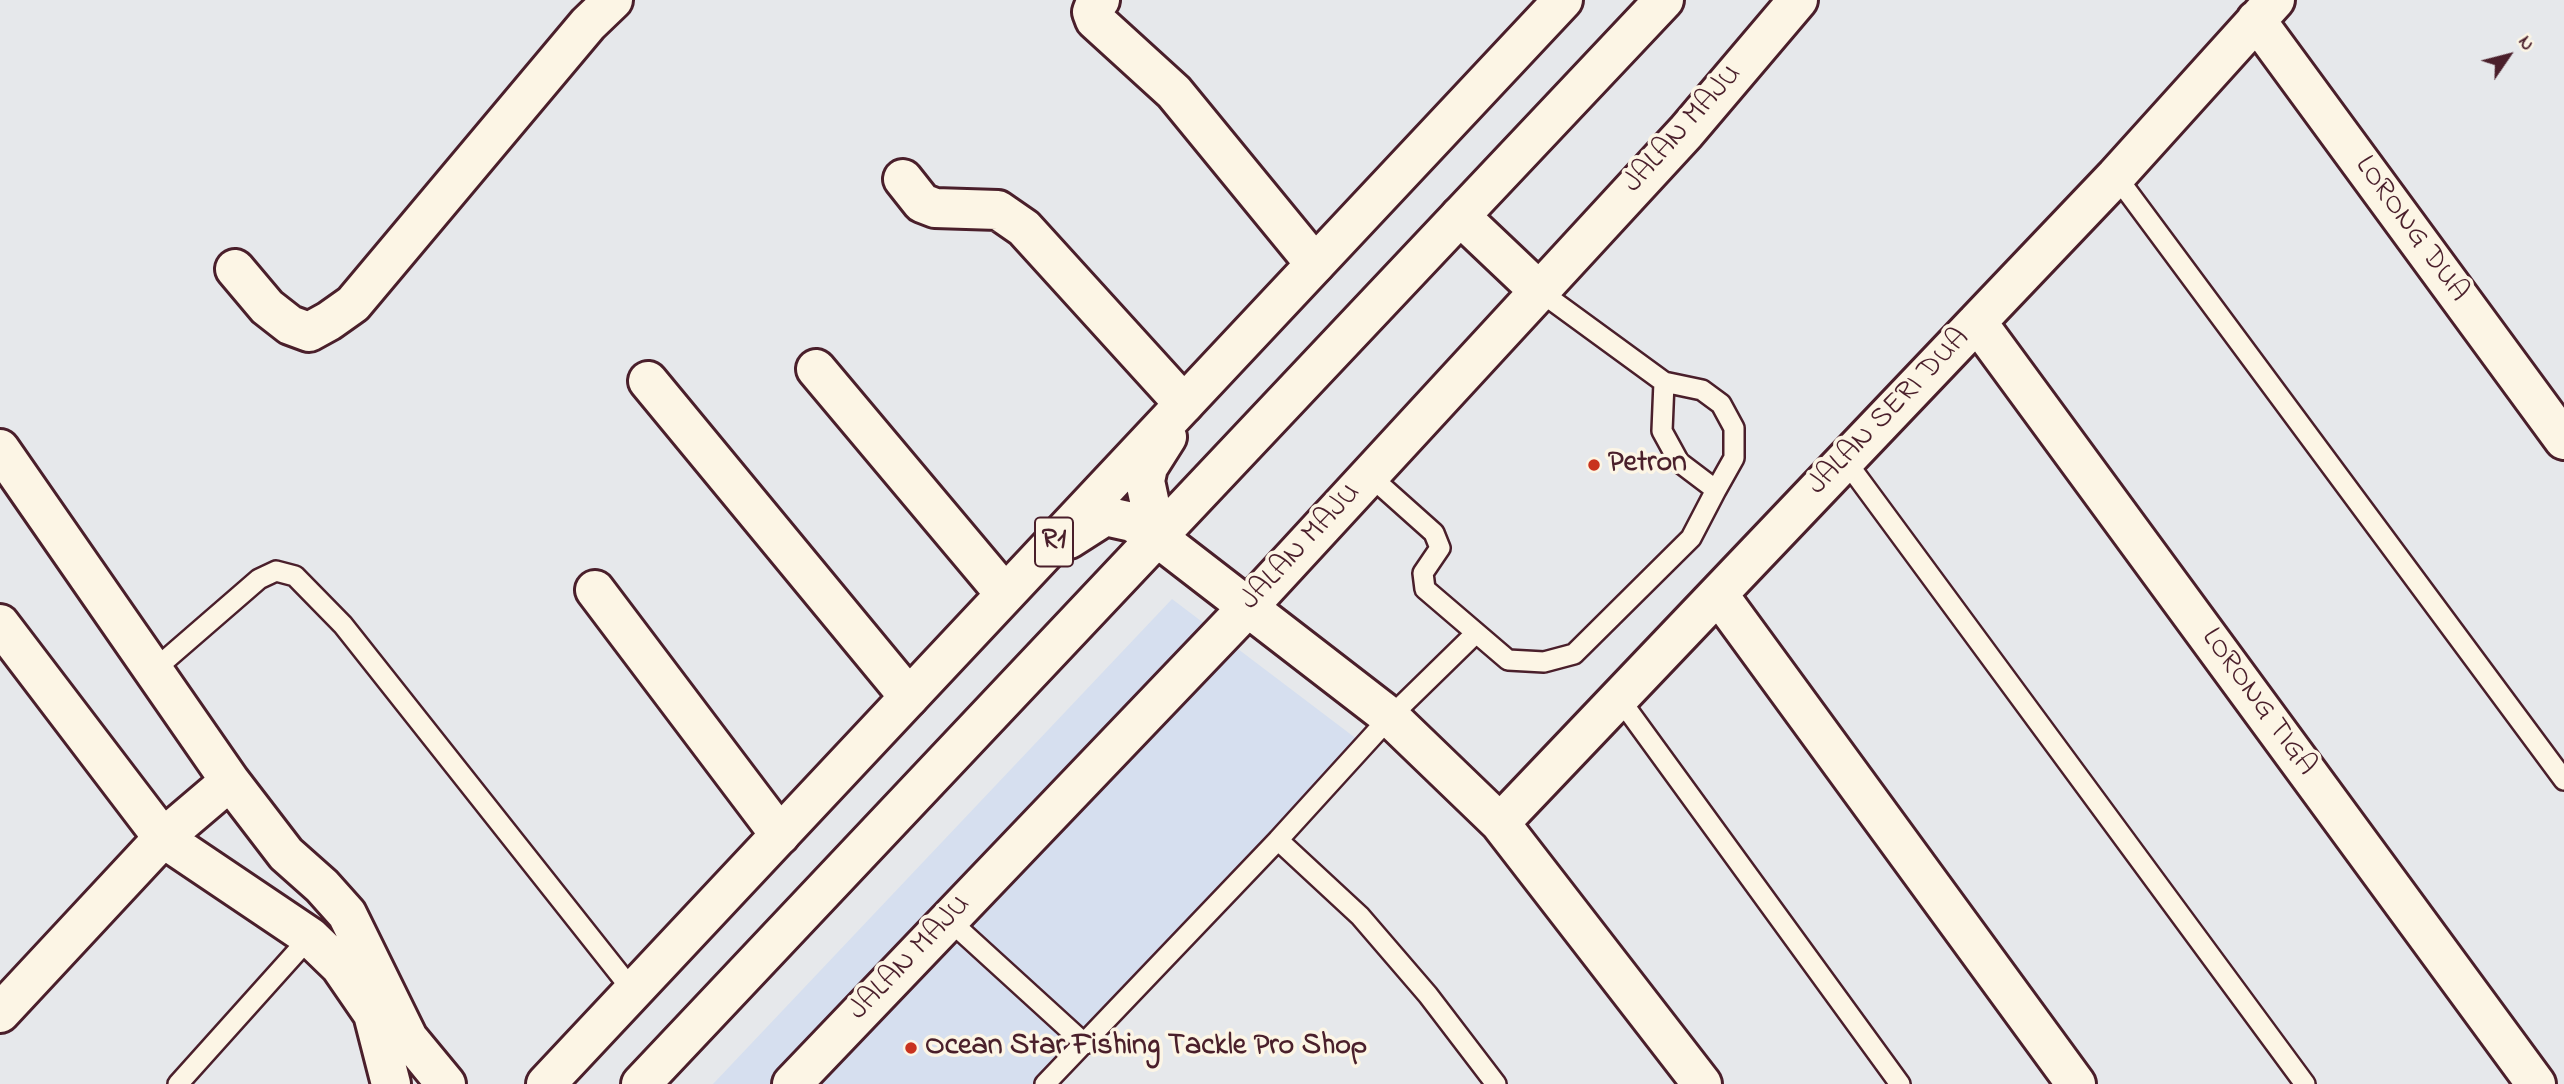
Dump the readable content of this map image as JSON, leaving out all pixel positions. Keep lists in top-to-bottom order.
{
  "streets": {
    "street": [
      "JALAN MAJU",
      "LORONG DUA",
      "JALAN SERI DUA",
      "R1",
      "LORONG TIGA"
    ]
  },
  "crossings": [
    ["LORONG DUA", "JALAN SERI DUA"],
    ["JALAN SERI DUA", "LORONG TIGA"]
  ],
  "places": ["Petron", "Ocean Star Fishing Tackle Pro Shop"],
  "north": "top right"
}
